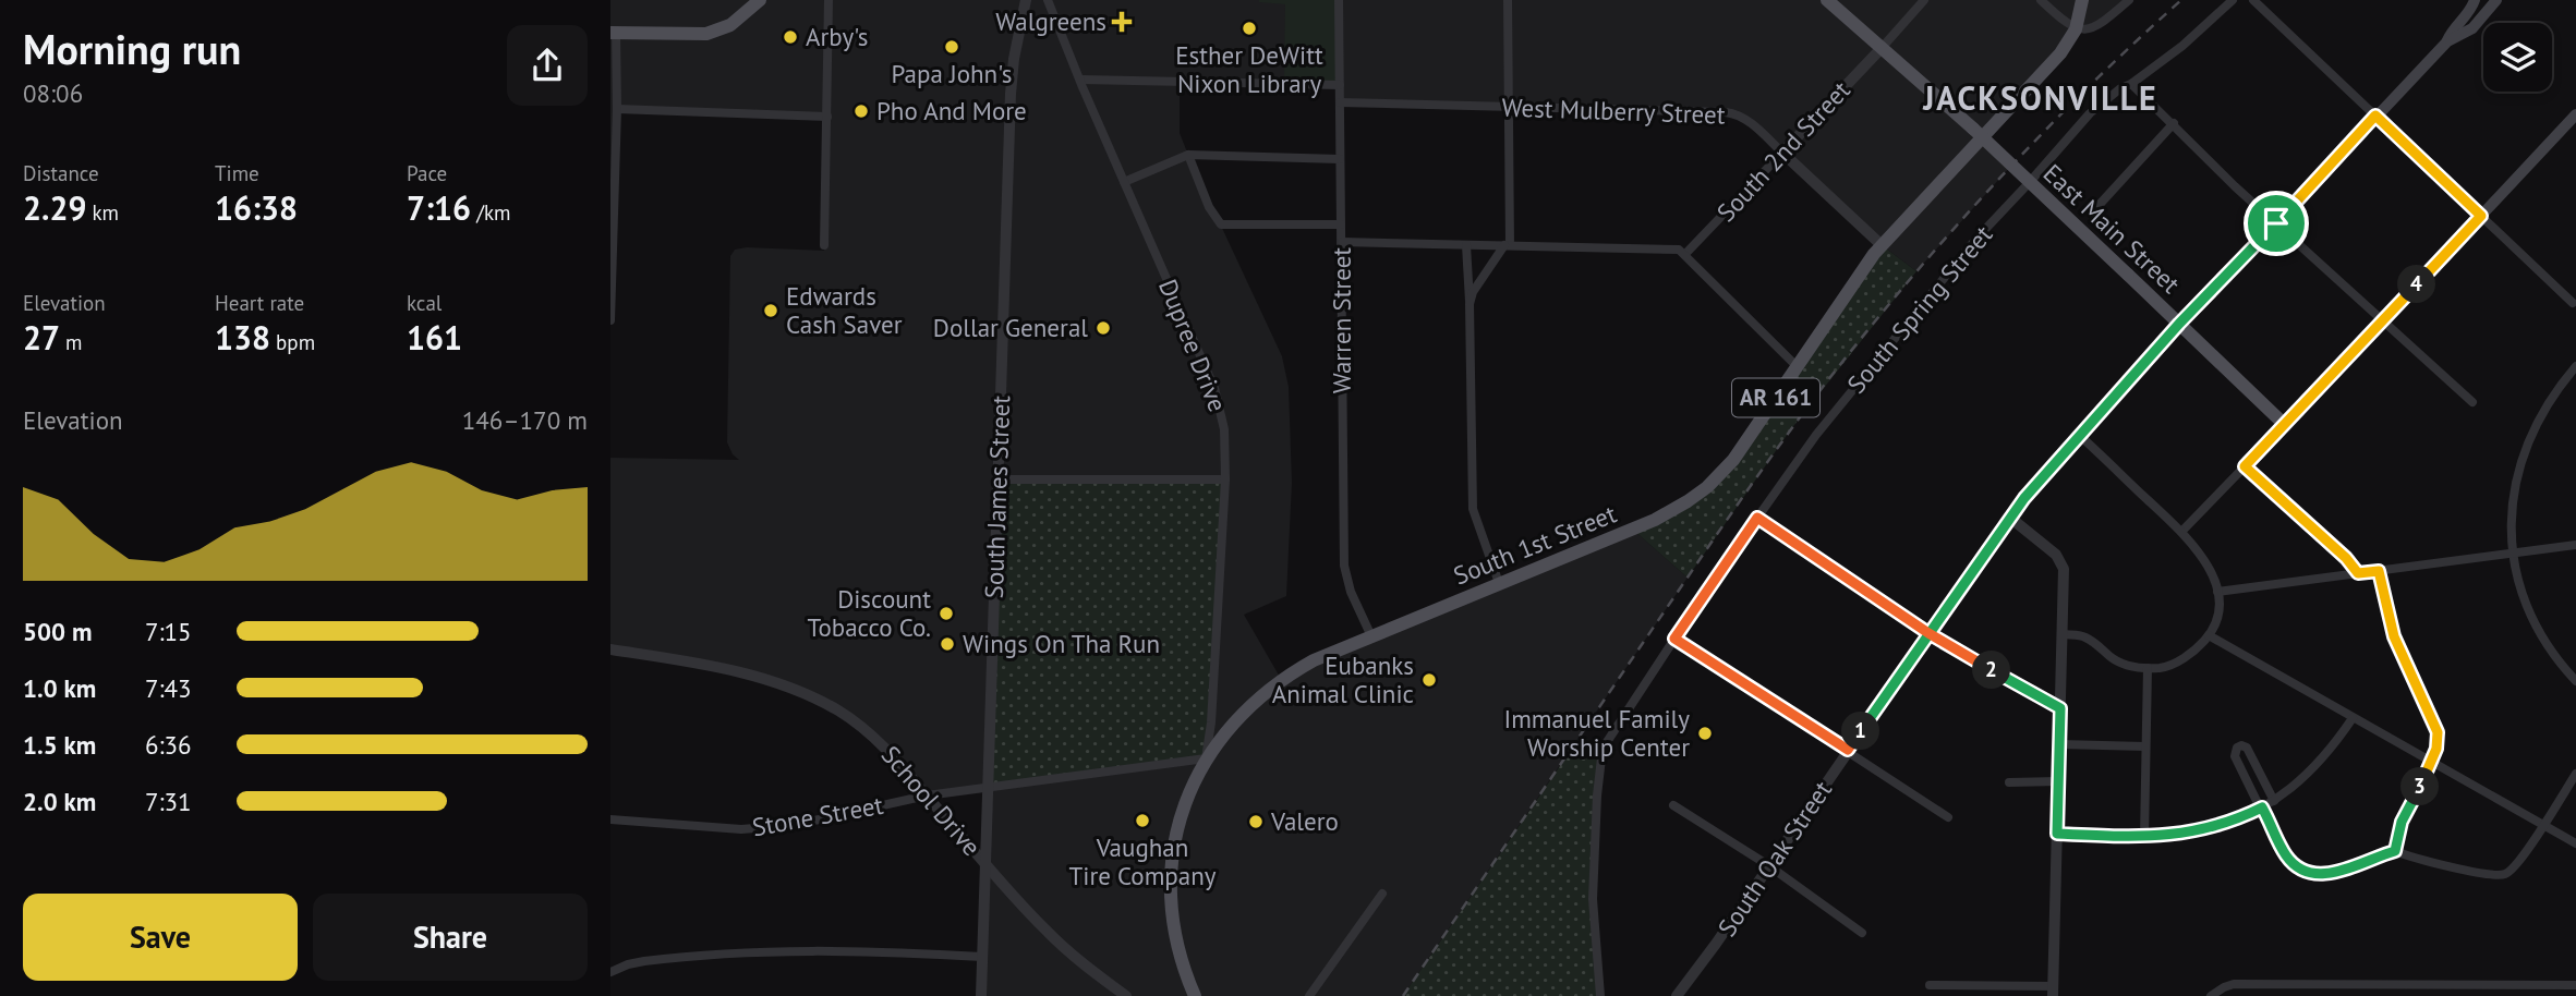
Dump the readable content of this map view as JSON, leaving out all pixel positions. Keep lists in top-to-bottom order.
{
  "streets": {
    "main road": ["East Main Street", "AR 161", "South 1st Street"],
    "street": [
      "West Mulberry Street",
      "South 2nd Street",
      "South Spring Street",
      "Warren Street",
      "Dupree Drive",
      "South James Street",
      "School Drive",
      "Stone Street",
      "South Oak Street"
    ]
  },
  "crossings": [
    ["West Mulberry Street", "South 2nd Street"],
    ["West Mulberry Street", "Warren Street"],
    ["West Mulberry Street", "South 1st Street"],
    ["South 2nd Street", "East Main Street"],
    ["East Main Street", "South Oak Street"],
    ["Warren Street", "South 1st Street"],
    ["Dupree Drive", "South 1st Street"],
    ["Dupree Drive", "Stone Street"],
    ["AR 161", "South 1st Street"],
    ["South James Street", "School Drive"],
    ["South James Street", "Stone Street"],
    ["South 1st Street", "Stone Street"],
    ["School Drive", "Stone Street"]
  ],
  "districts": ["JACKSONVILLE"],
  "places": {
    "health": ["Walgreens"],
    "other": [
      "Esther DeWitt Nixon Library",
      "Arby's",
      "Papa John's",
      "Pho And More",
      "Edwards Cash Saver",
      "Dollar General",
      "Discount Tobacco Co.",
      "Wings On Tha Run",
      "Eubanks Animal Clinic",
      "Immanuel Family Worship Center",
      "Vaughan Tire Company",
      "Valero"
    ]
  },
  "page": {
    "heading": ["Morning run", "08:06"],
    "stats": [
      ["Distance", "2.29 km"],
      ["Time", "16:38"],
      ["Pace", "7:16 /km"],
      ["Elevation", "27 m"],
      ["Heart rate", "138 bpm"],
      ["kcal", "161"]
    ],
    "pins": [
      "4",
      "2",
      "1",
      "3"
    ],
    "chart": ["Elevation", "146–170 m"],
    "list": [
      {
        "name": "500 m",
        "note": "7:15"
      },
      {
        "name": "1.0 km",
        "note": "7:43"
      },
      {
        "name": "1.5 km",
        "note": "6:36"
      },
      {
        "name": "2.0 km",
        "note": "7:31"
      }
    ],
    "buttons": ["Save", "Share"]
  }
}
